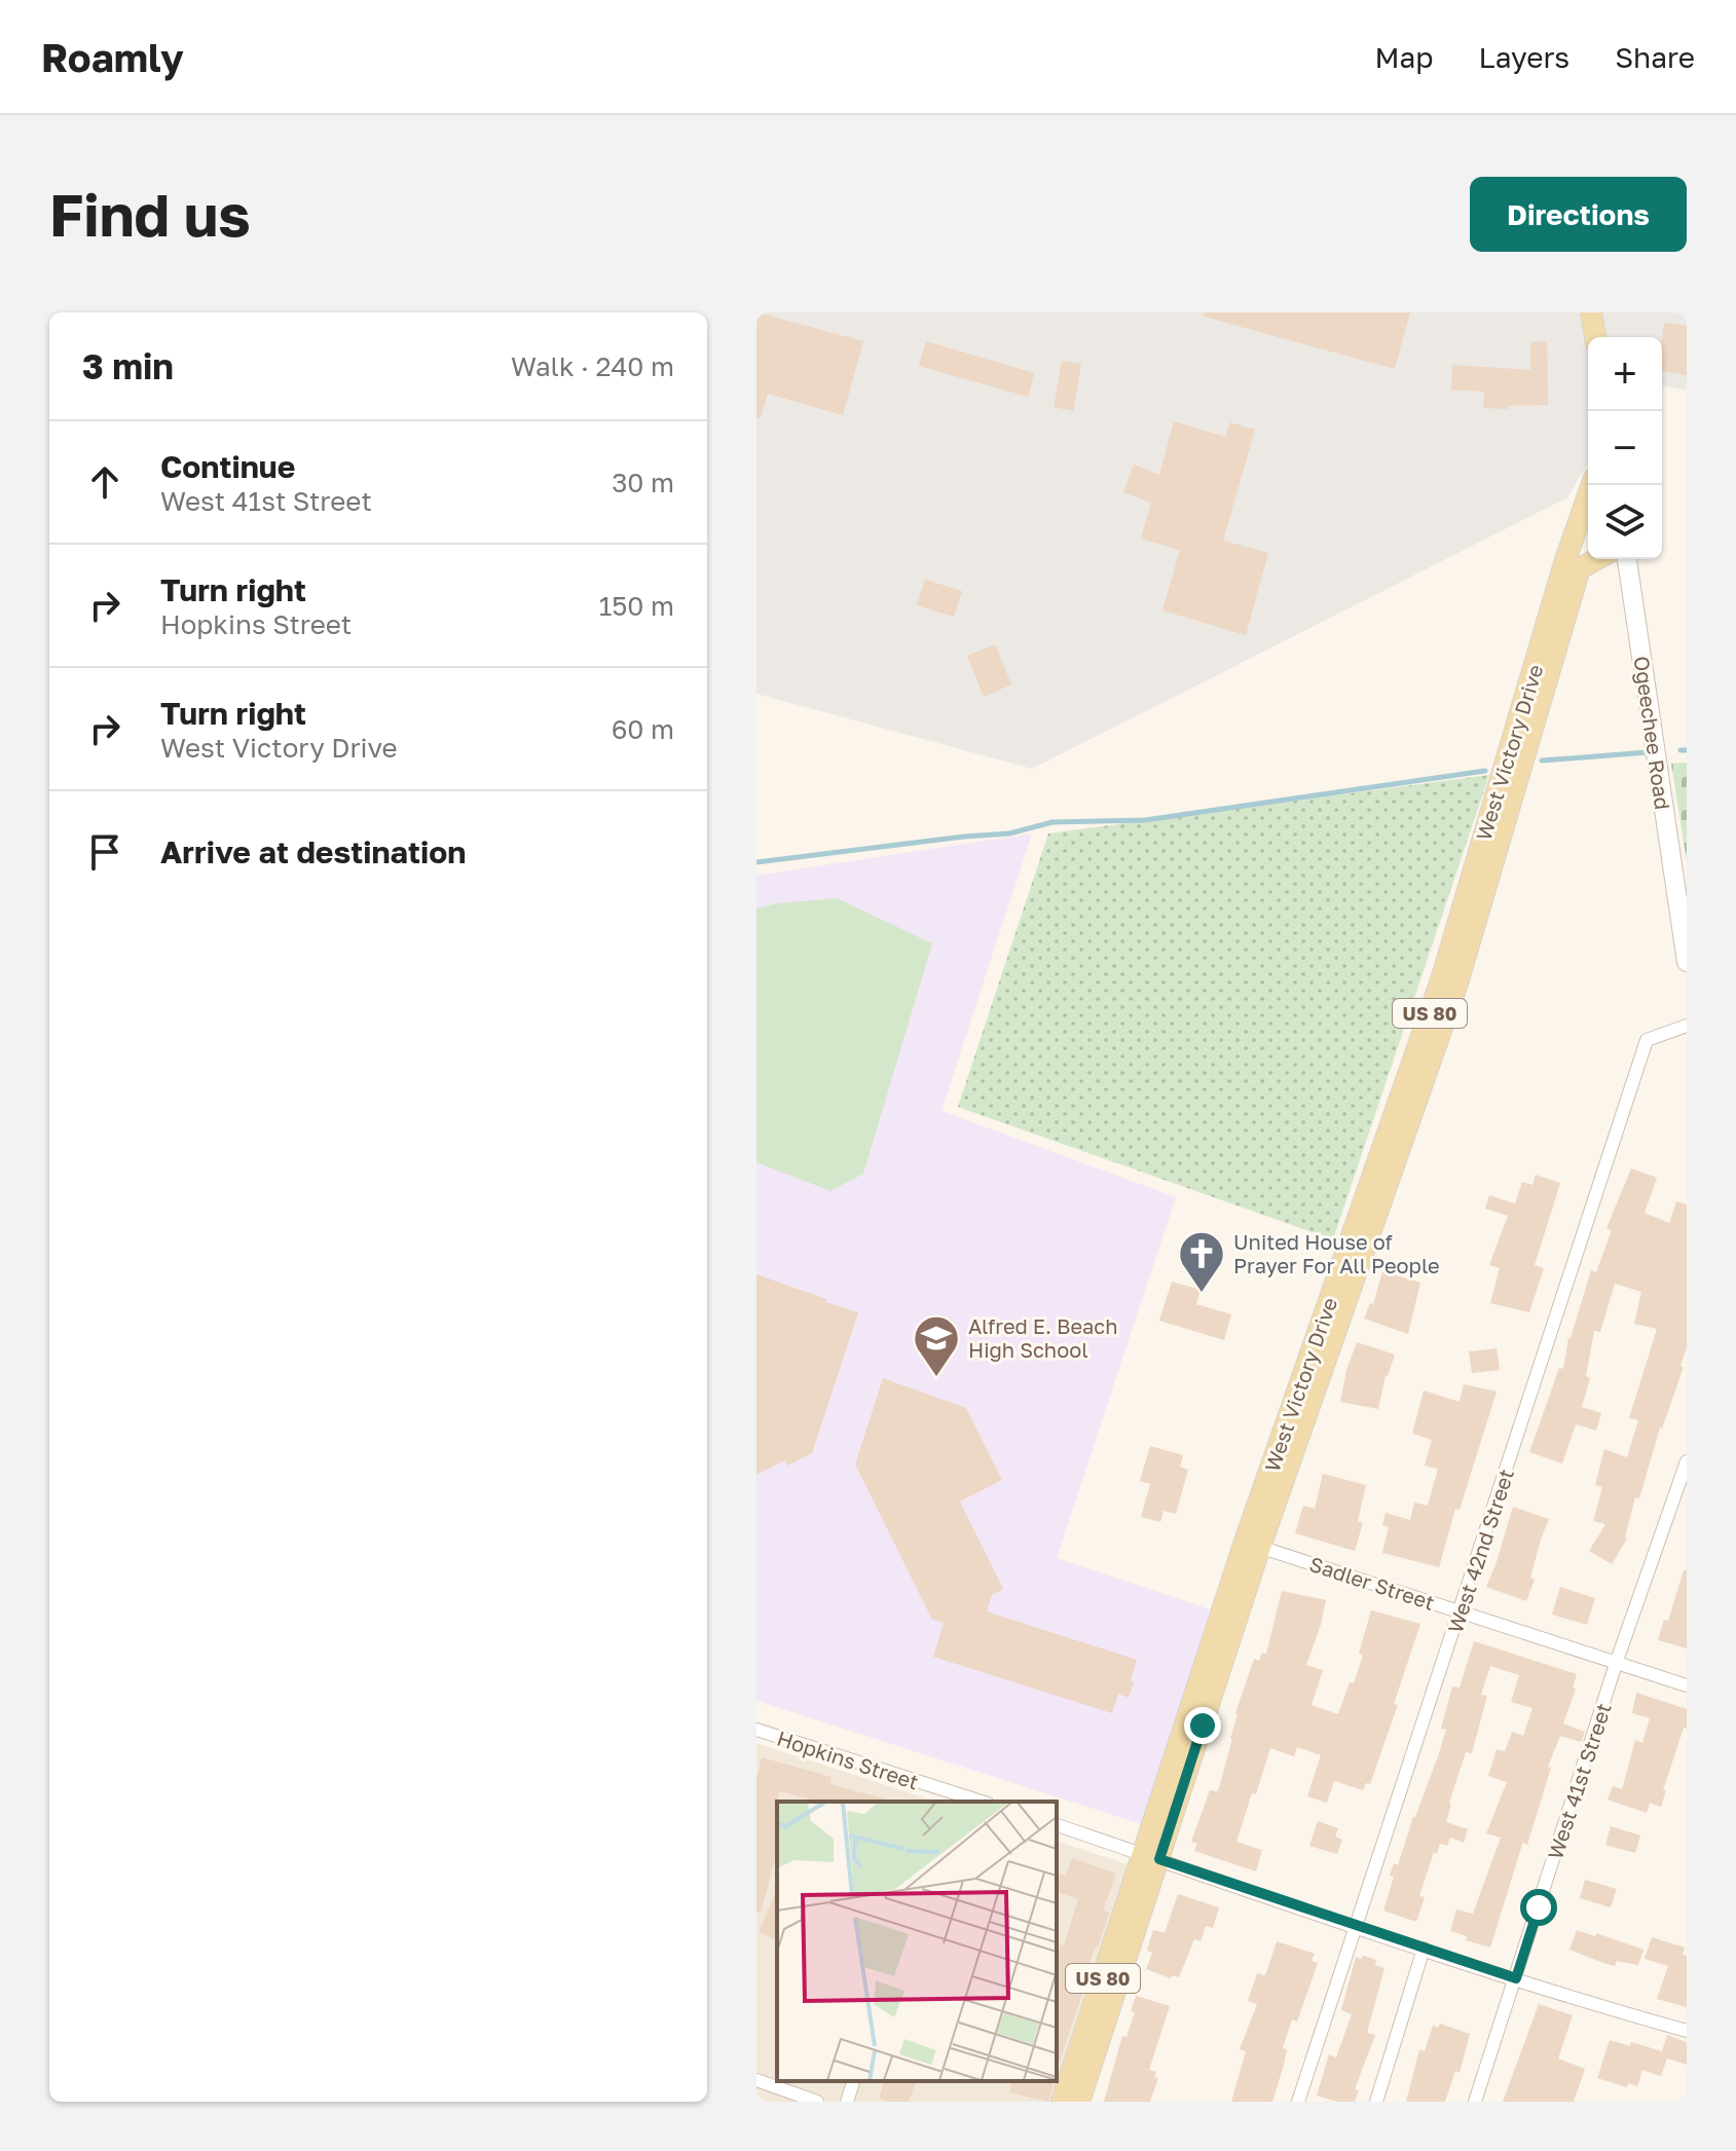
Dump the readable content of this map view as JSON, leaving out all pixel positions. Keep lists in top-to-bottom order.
{
  "streets": {
    "main road": ["West Victory Drive", "US 80"],
    "street": [
      "Ogeechee Road",
      "West 42nd Street",
      "Sadler Street",
      "Hopkins Street",
      "West 41st Street"
    ]
  },
  "crossings": [
    ["West Victory Drive", "Sadler Street"],
    ["West 42nd Street", "Sadler Street"],
    ["Sadler Street", "West 41st Street"]
  ],
  "places": {
    "church": ["United House of Prayer For All People"],
    "school or university": ["Alfred E. Beach High School"]
  },
  "page": {
    "header": "Roamly",
    "nav": ["Map", "Layers", "Share"],
    "buttons": "Directions",
    "title": "Find us",
    "heading": ["3 min", "Walk · 240 m"],
    "map_buttons": ["+", "−"],
    "list": [
      ["Continue", "West 41st Street", "30 m"],
      ["Turn right", "Hopkins Street", "150 m"],
      ["Turn right", "West Victory Drive", "60 m"],
      "Arrive at destination"
    ]
  }
}
